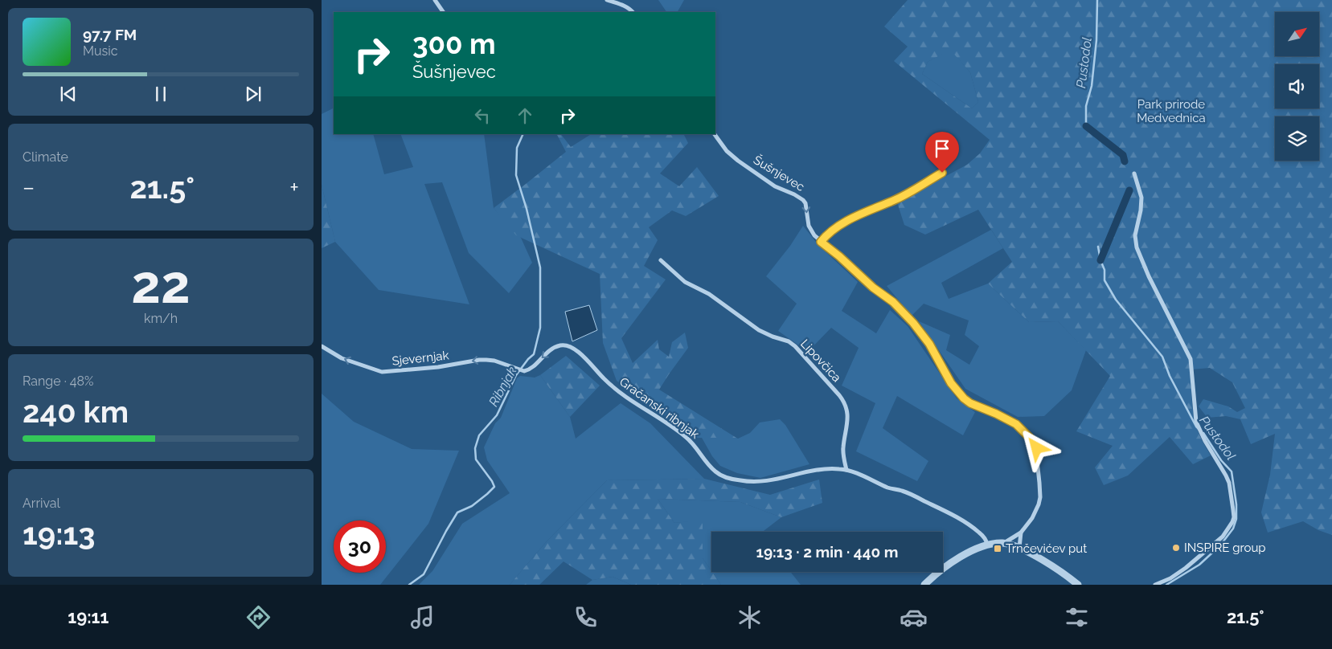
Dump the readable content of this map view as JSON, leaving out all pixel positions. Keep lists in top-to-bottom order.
{
  "streets": {
    "street": [
      "Šušnjevec",
      "Sjevernjak",
      "Lipovčica",
      "Gračanski ribnjak"
    ]
  },
  "crossings": [
    ["Sjevernjak", "Gračanski ribnjak"],
    ["Lipovčica", "Gračanski ribnjak"]
  ],
  "one_way": ["Šušnjevec", "Sjevernjak", "Gračanski ribnjak"],
  "water": ["Pustodol", "Ribnjak"],
  "parks": ["Park prirode Medvednica"],
  "places": {
    "other": ["INSPIRE group"],
    "transit": ["Trnčevićev put"]
  },
  "north": "top right",
  "page": {
    "turn": ["300 m", "Šušnjevec"],
    "song": ["97.7 FM", "Music"],
    "tile": [
      "Climate",
      ["22", "km/h"],
      ["Range · 48%", "240 km"],
      ["Arrival", "19:13"]
    ],
    "heat": ["−", "21.5°", "+"],
    "limit": "30",
    "trip": "19:13 · 2 min · 440 m",
    "tabs": ["19:11", "21.5°"]
  }
}
